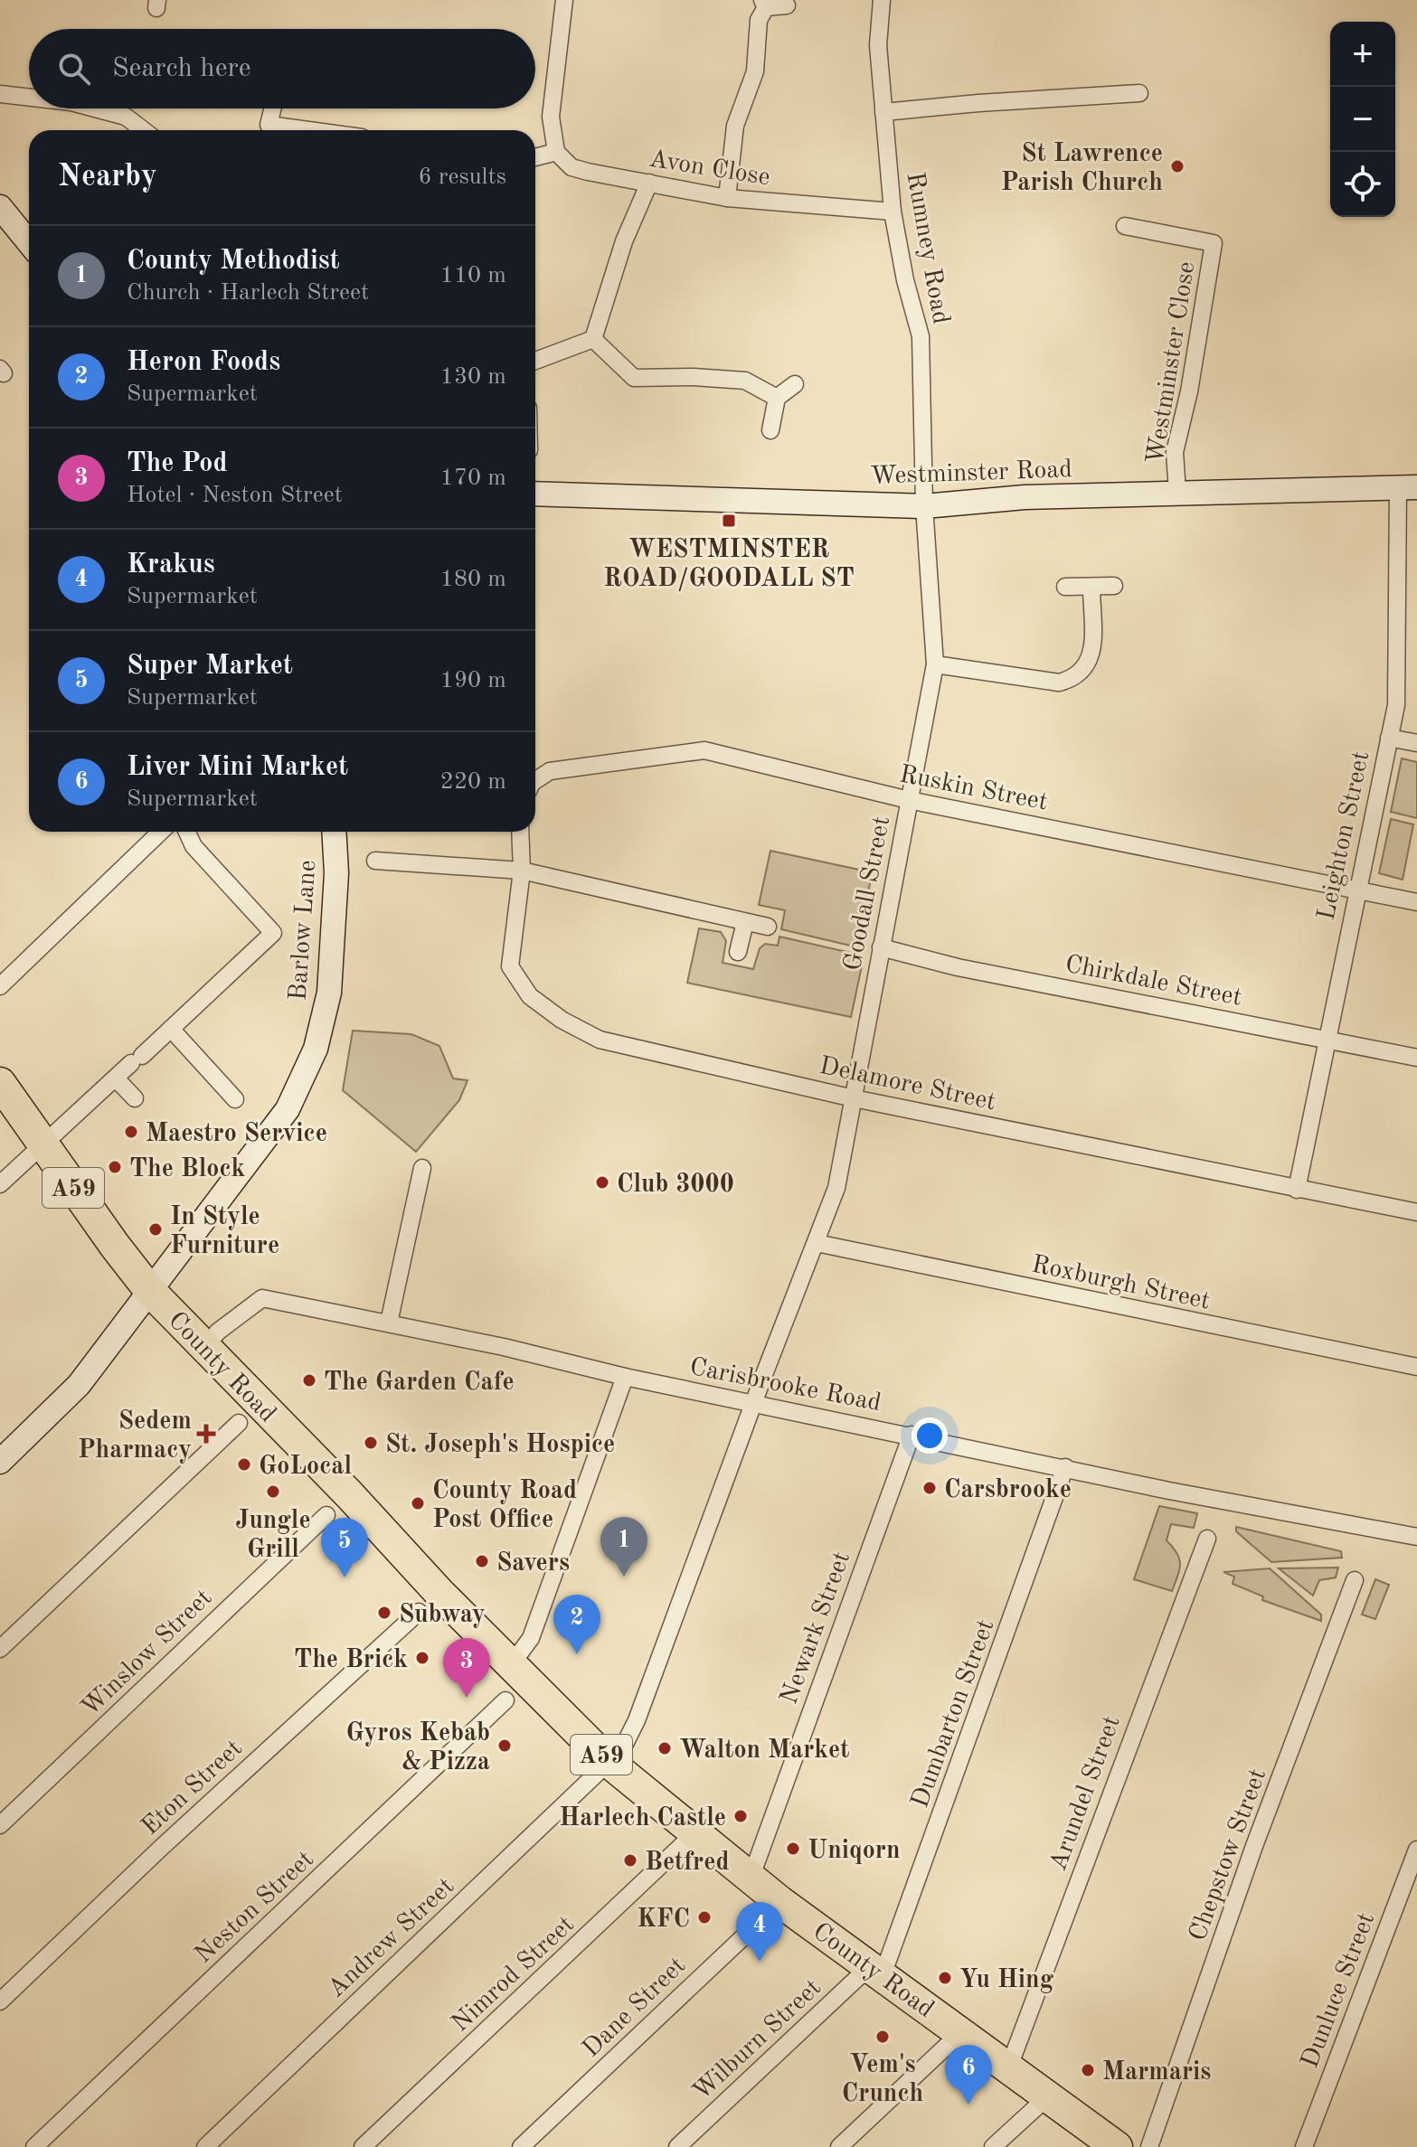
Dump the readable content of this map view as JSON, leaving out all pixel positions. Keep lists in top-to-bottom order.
{
  "streets": {
    "highway": ["A59", "County Road"],
    "street": [
      "Avon Close",
      "Rumney Road",
      "Westminster Close",
      "Westminster Road",
      "Ruskin Street",
      "Leighton Street",
      "Goodall Street",
      "Barlow Lane",
      "Chirkdale Street",
      "Delamore Street",
      "Roxburgh Street",
      "Carisbrooke Road",
      "Newark Street",
      "Winslow Street",
      "Dumbarton Street",
      "Eton Street",
      "Arundel Street",
      "Chepstow Street",
      "Neston Street",
      "Andrew Street",
      "Nimrod Street",
      "Dunluce Street",
      "Dane Street",
      "Wilburn Street"
    ]
  },
  "crossings": [
    ["Avon Close", "Rumney Road"],
    ["Rumney Road", "Westminster Road"],
    ["Rumney Road", "Goodall Street"],
    ["Westminster Close", "Westminster Road"],
    ["Westminster Road", "Leighton Street"],
    ["Westminster Road", "Goodall Street"],
    ["Ruskin Street", "Leighton Street"],
    ["Ruskin Street", "Goodall Street"],
    ["Leighton Street", "Chirkdale Street"],
    ["Leighton Street", "Delamore Street"],
    ["Goodall Street", "Chirkdale Street"],
    ["Goodall Street", "Delamore Street"],
    ["Goodall Street", "Roxburgh Street"],
    ["Goodall Street", "Carisbrooke Road"],
    ["Goodall Street", "Andrew Street"],
    ["Barlow Lane", "A59"],
    ["Barlow Lane", "County Road"],
    ["A59", "County Road"],
    ["County Road", "Carisbrooke Road"],
    ["County Road", "Newark Street"],
    ["County Road", "Dumbarton Street"],
    ["County Road", "Arundel Street"],
    ["County Road", "Andrew Street"],
    ["County Road", "Nimrod Street"],
    ["County Road", "Dane Street"],
    ["County Road", "Wilburn Street"],
    ["Carisbrooke Road", "Newark Street"],
    ["Carisbrooke Road", "Dumbarton Street"],
    ["Carisbrooke Road", "Andrew Street"],
    ["Dumbarton Street", "Wilburn Street"]
  ],
  "places": {
    "other": [
      "St Lawrence Parish Church",
      "Maestro Service",
      "The Block",
      "Club 3000",
      "In Style Furniture",
      "The Garden Cafe",
      "St. Joseph's Hospice",
      "GoLocal",
      "Carsbrooke",
      "Jungle Grill",
      "County Road Post Office",
      "Savers",
      "Subway",
      "The Brick",
      "Gyros Kebab & Pizza",
      "Walton Market",
      "Harlech Castle",
      "Uniqorn",
      "Betfred",
      "KFC",
      "Yu Hing",
      "Vem's Crunch",
      "Marmaris"
    ],
    "transit": ["WESTMINSTER ROAD/GOODALL ST"],
    "health": ["Sedem Pharmacy"]
  },
  "page": {
    "map_buttons": ["+", "−"],
    "search": "Search here",
    "heading": ["Nearby", "6 results"],
    "list": [
      {
        "mark": "1",
        "name": "County Methodist",
        "note": "Church · Harlech Street",
        "value": "110 m"
      },
      {
        "mark": "2",
        "name": "Heron Foods",
        "note": "Supermarket",
        "value": "130 m"
      },
      {
        "mark": "3",
        "name": "The Pod",
        "note": "Hotel · Neston Street",
        "value": "170 m"
      },
      {
        "mark": "4",
        "name": "Krakus",
        "note": "Supermarket",
        "value": "180 m"
      },
      {
        "mark": "5",
        "name": "Super Market",
        "note": "Supermarket",
        "value": "190 m"
      },
      {
        "mark": "6",
        "name": "Liver Mini Market",
        "note": "Supermarket",
        "value": "220 m"
      }
    ],
    "pins": [
      "1",
      "5",
      "2",
      "3",
      "4",
      "6"
    ]
  }
}
